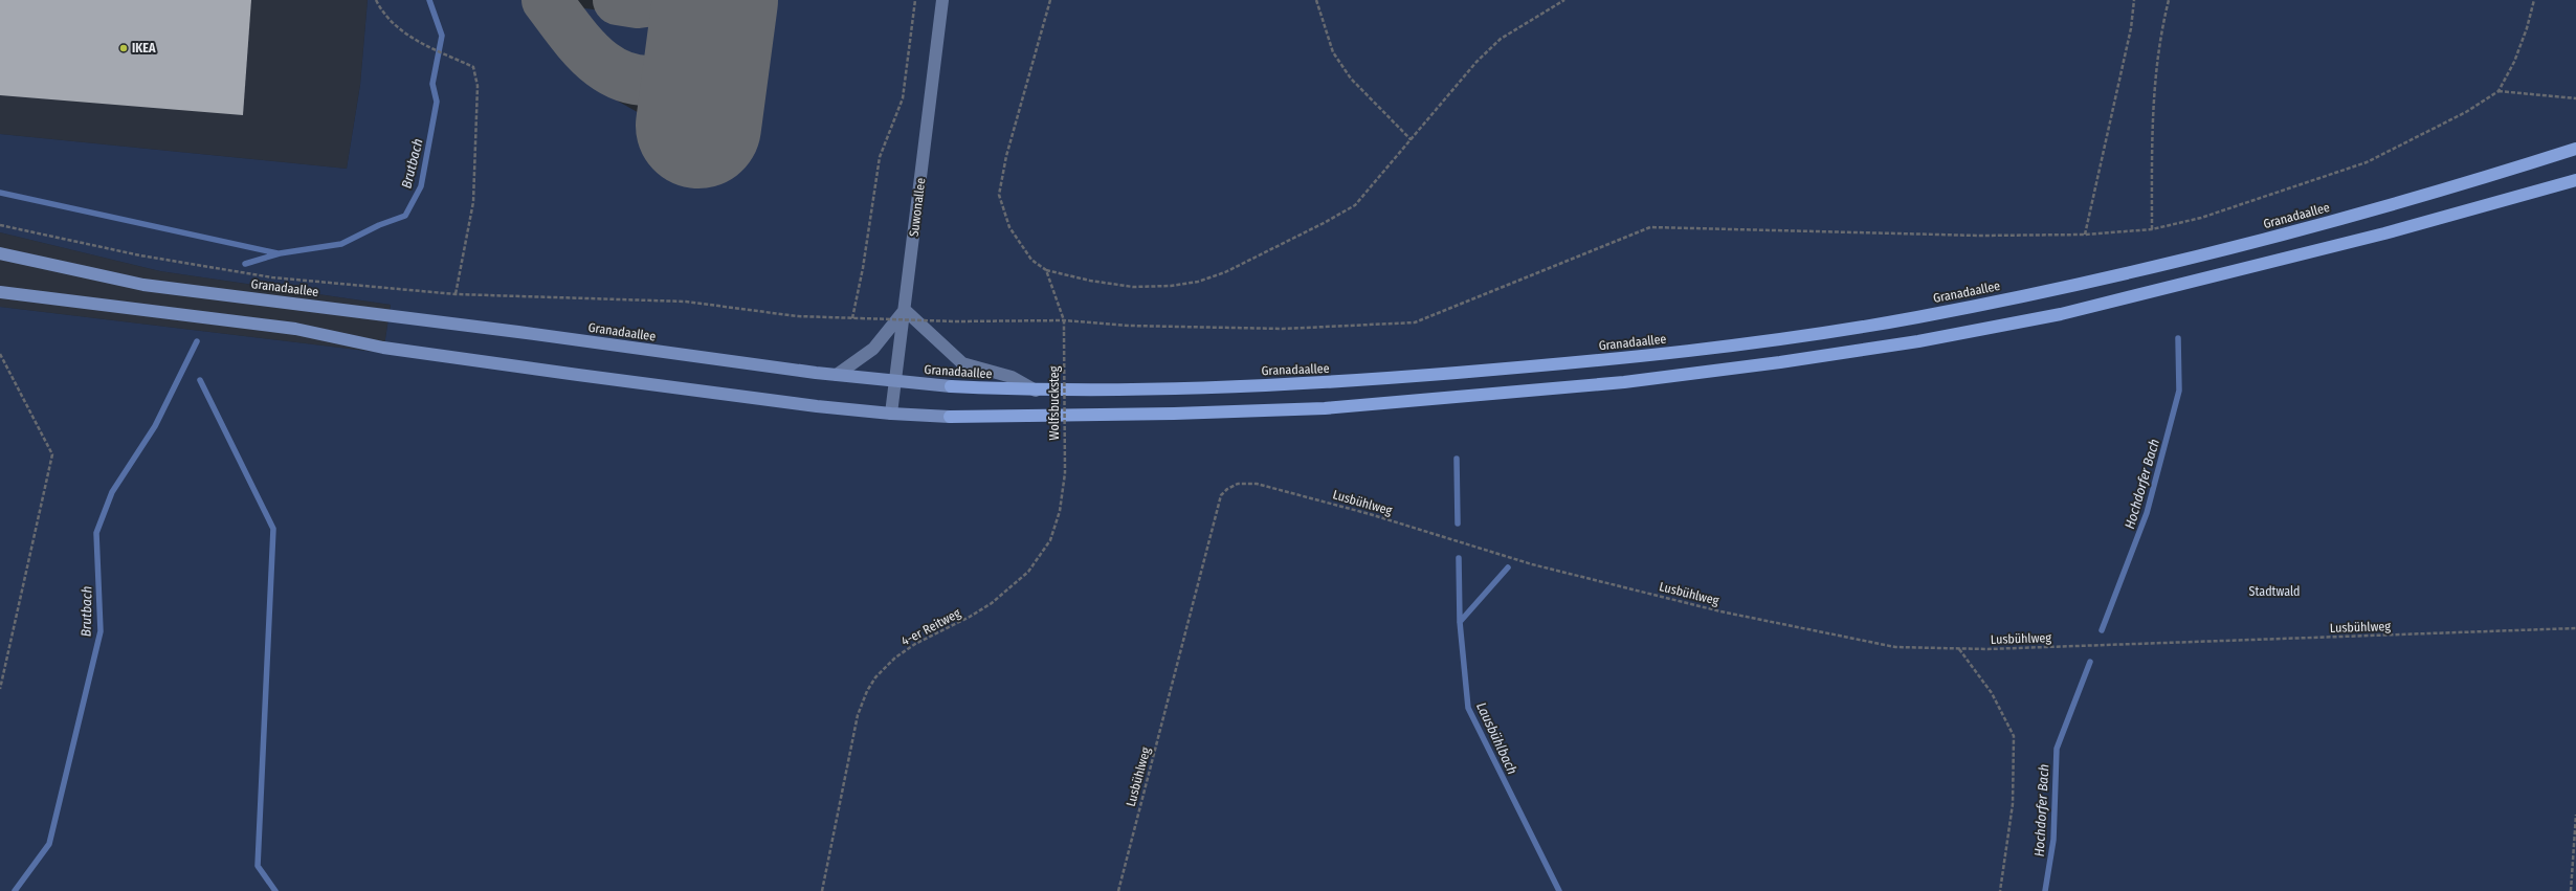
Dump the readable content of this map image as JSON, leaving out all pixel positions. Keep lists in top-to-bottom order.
{
  "streets": {
    "highway": ["Granadaallee"],
    "street": ["Suwonallee"],
    "path": ["Wolfsbucksteg", "Lusbühlweg", "4-er Reitweg"]
  },
  "crossings": [
    ["Suwonallee", "Granadaallee"],
    ["Wolfsbucksteg", "4-er Reitweg"]
  ],
  "water": ["Brutbach", "Hochdorfer Bach", "Lausbühlbach"],
  "parks": ["Stadtwald"],
  "places": ["IKEA"]
}
